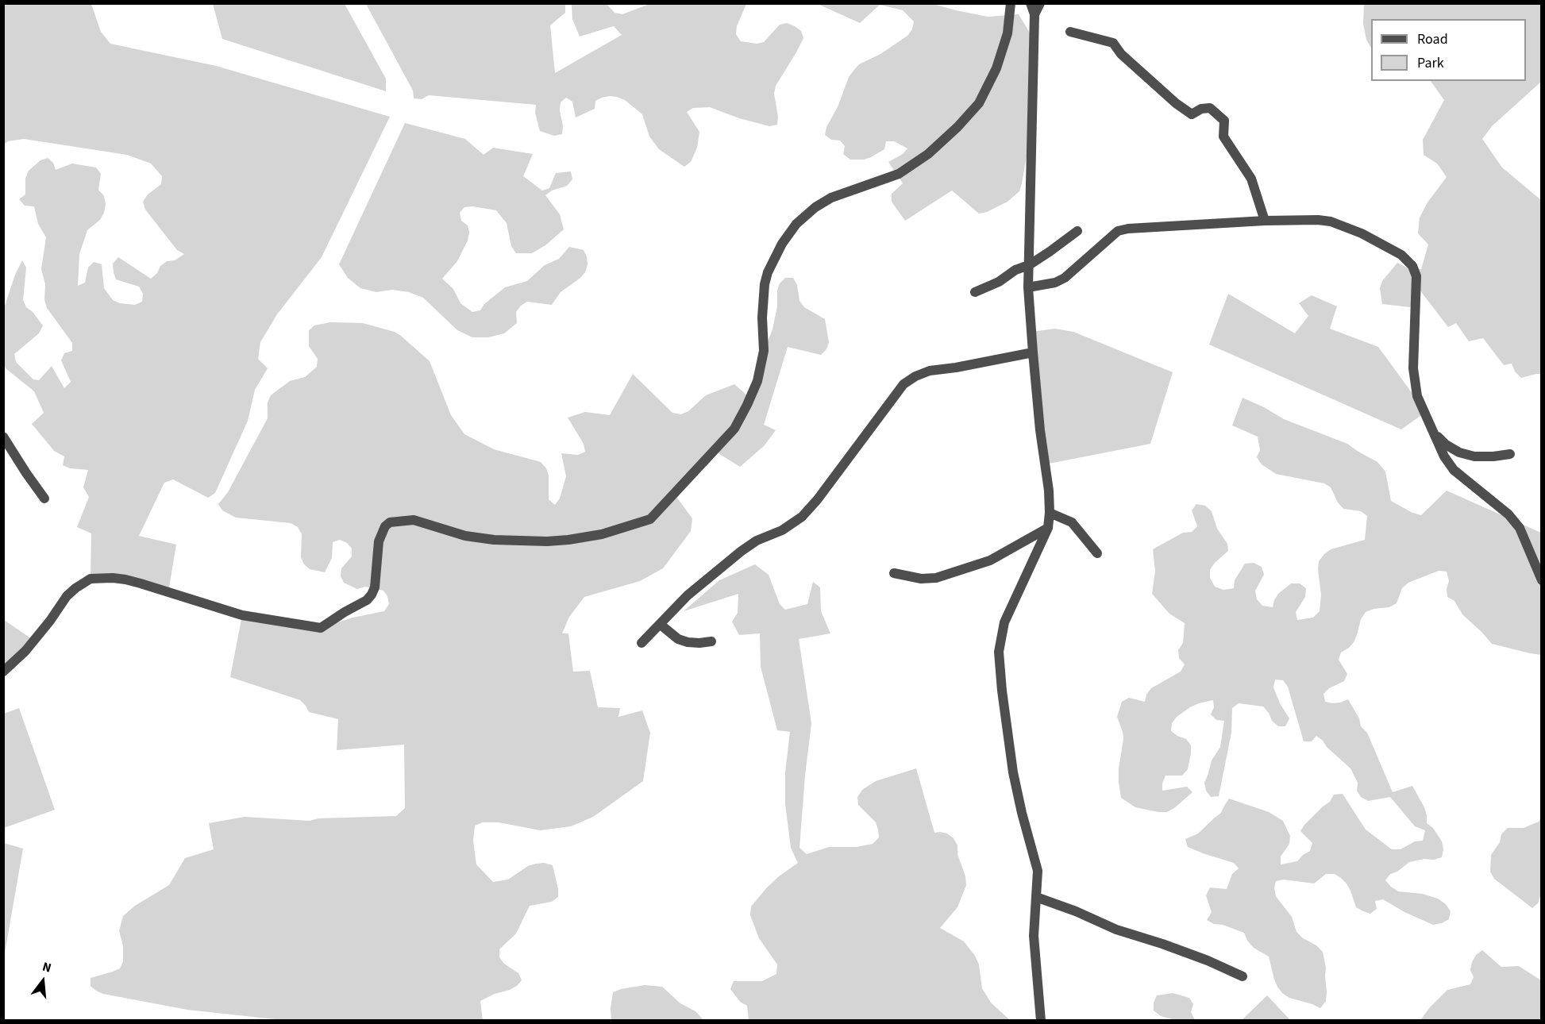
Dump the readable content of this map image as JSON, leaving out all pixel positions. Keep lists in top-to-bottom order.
{
  "legend": ["Road", "Park"],
  "north": "top"
}
